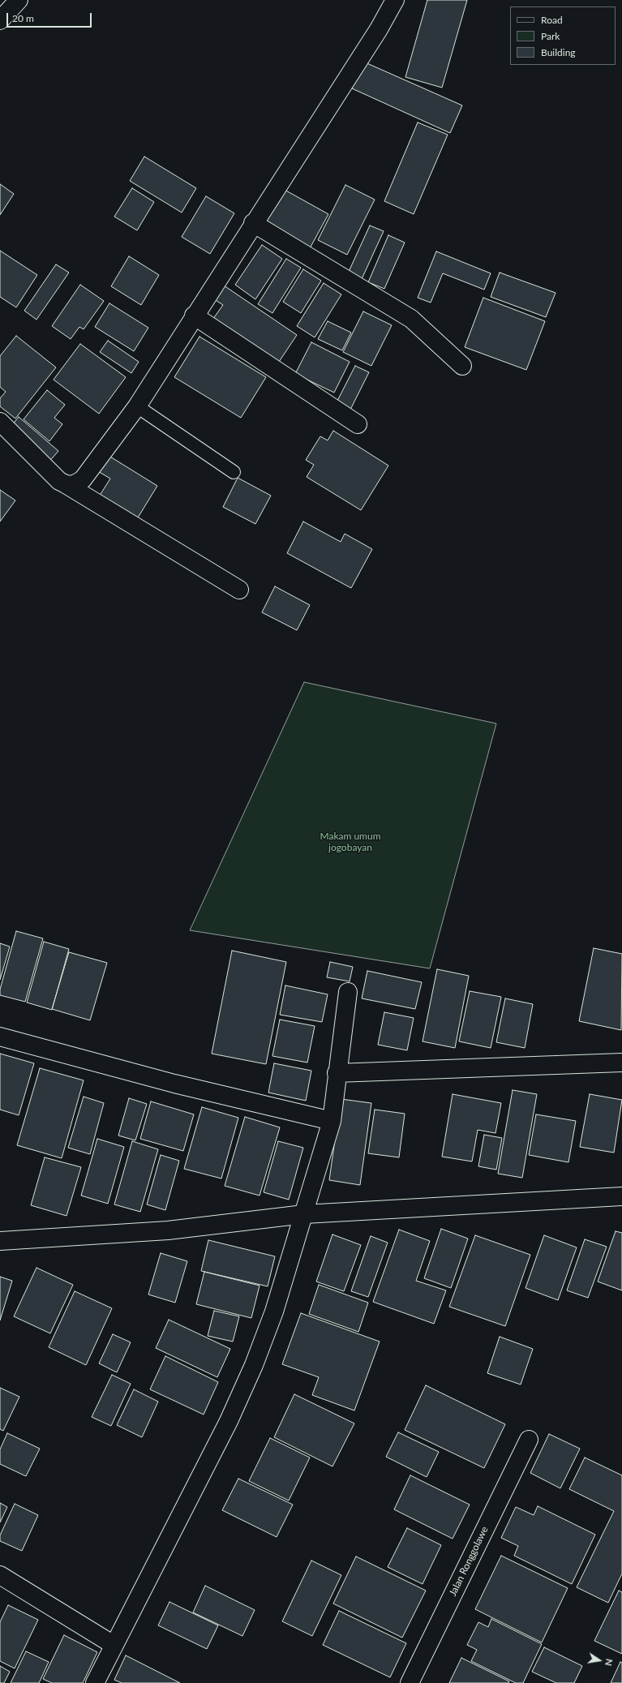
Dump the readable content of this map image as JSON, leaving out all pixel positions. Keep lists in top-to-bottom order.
{
  "streets": {
    "street": ["Jalan Ronggolawe"]
  },
  "parks": ["Makam umum jogobayan"],
  "legend": ["Road", "Park", "Building"],
  "scale_bar": "20 m",
  "north": "right"
}
